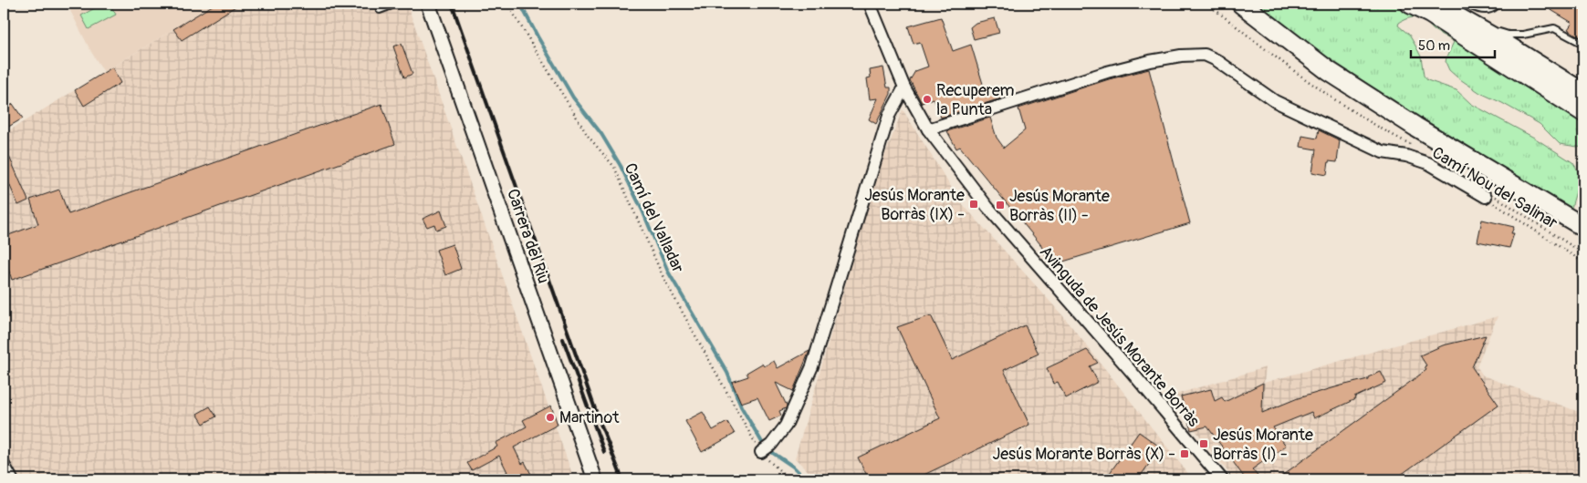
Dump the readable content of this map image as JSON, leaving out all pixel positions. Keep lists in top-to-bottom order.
{
  "streets": {
    "street": ["Camí Nou del Salinar", "Carrera del Riu", "Avinguda de Jesús Morante Borràs"],
    "path": ["Camí del Valladar"]
  },
  "crossings": [
    ["Camí Nou del Salinar", "Avinguda de Jesús Morante Borràs"]
  ],
  "places": {
    "other": ["Recuperem la Punta", "Martinot"],
    "transit": [
      "Jesús Morante Borràs (IX) -",
      "Jesús Morante Borràs (II) -",
      "Jesús Morante Borràs (I) -",
      "Jesús Morante Borràs (X) -"
    ]
  },
  "scale_bar": "50 m"
}
